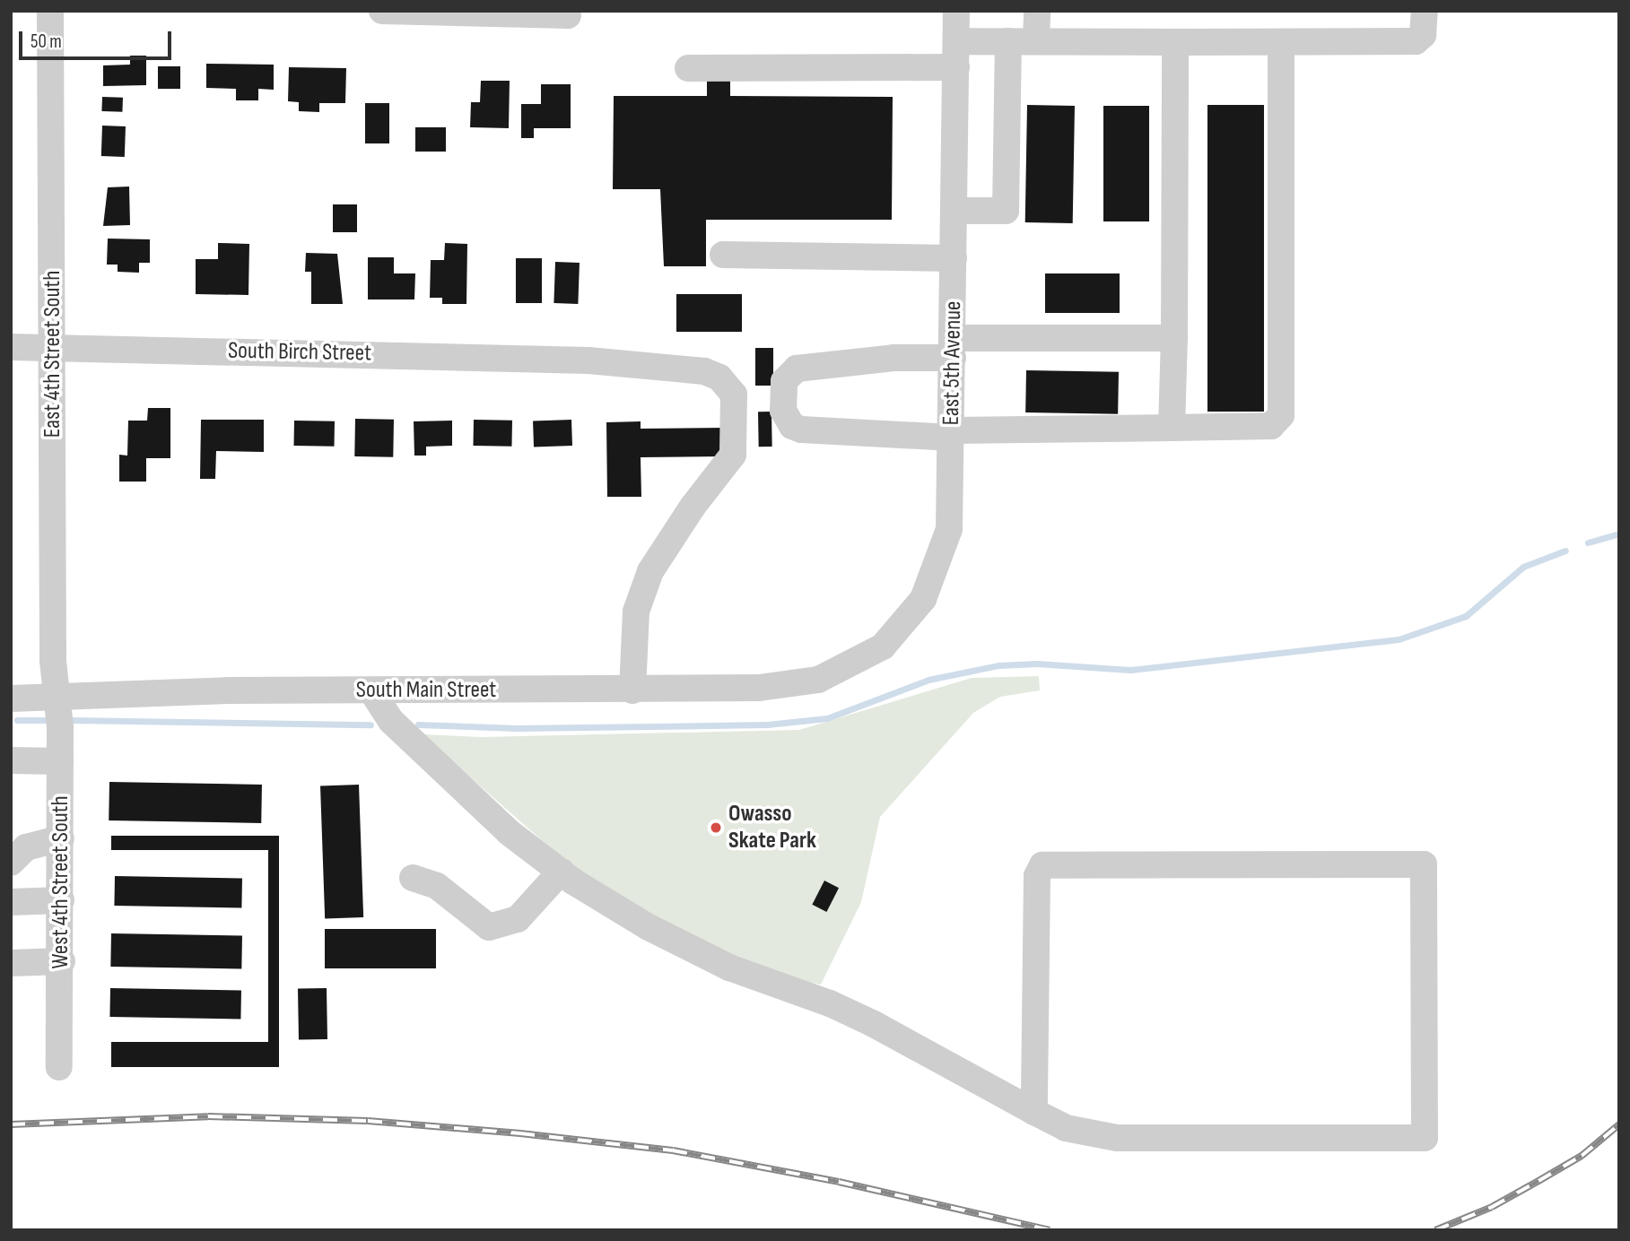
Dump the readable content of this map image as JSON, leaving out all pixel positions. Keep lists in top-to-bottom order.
{
  "streets": {
    "street": [
      "South Birch Street",
      "East 4th Street South",
      "East 5th Avenue",
      "South Main Street",
      "West 4th Street South"
    ]
  },
  "crossings": [
    ["South Birch Street", "East 4th Street South"],
    ["South Birch Street", "South Main Street"],
    ["East 4th Street South", "South Main Street"],
    ["East 4th Street South", "West 4th Street South"],
    ["East 5th Avenue", "South Main Street"],
    ["South Main Street", "West 4th Street South"]
  ],
  "places": ["Owasso Skate Park"],
  "scale_bar": "50 m"
}
